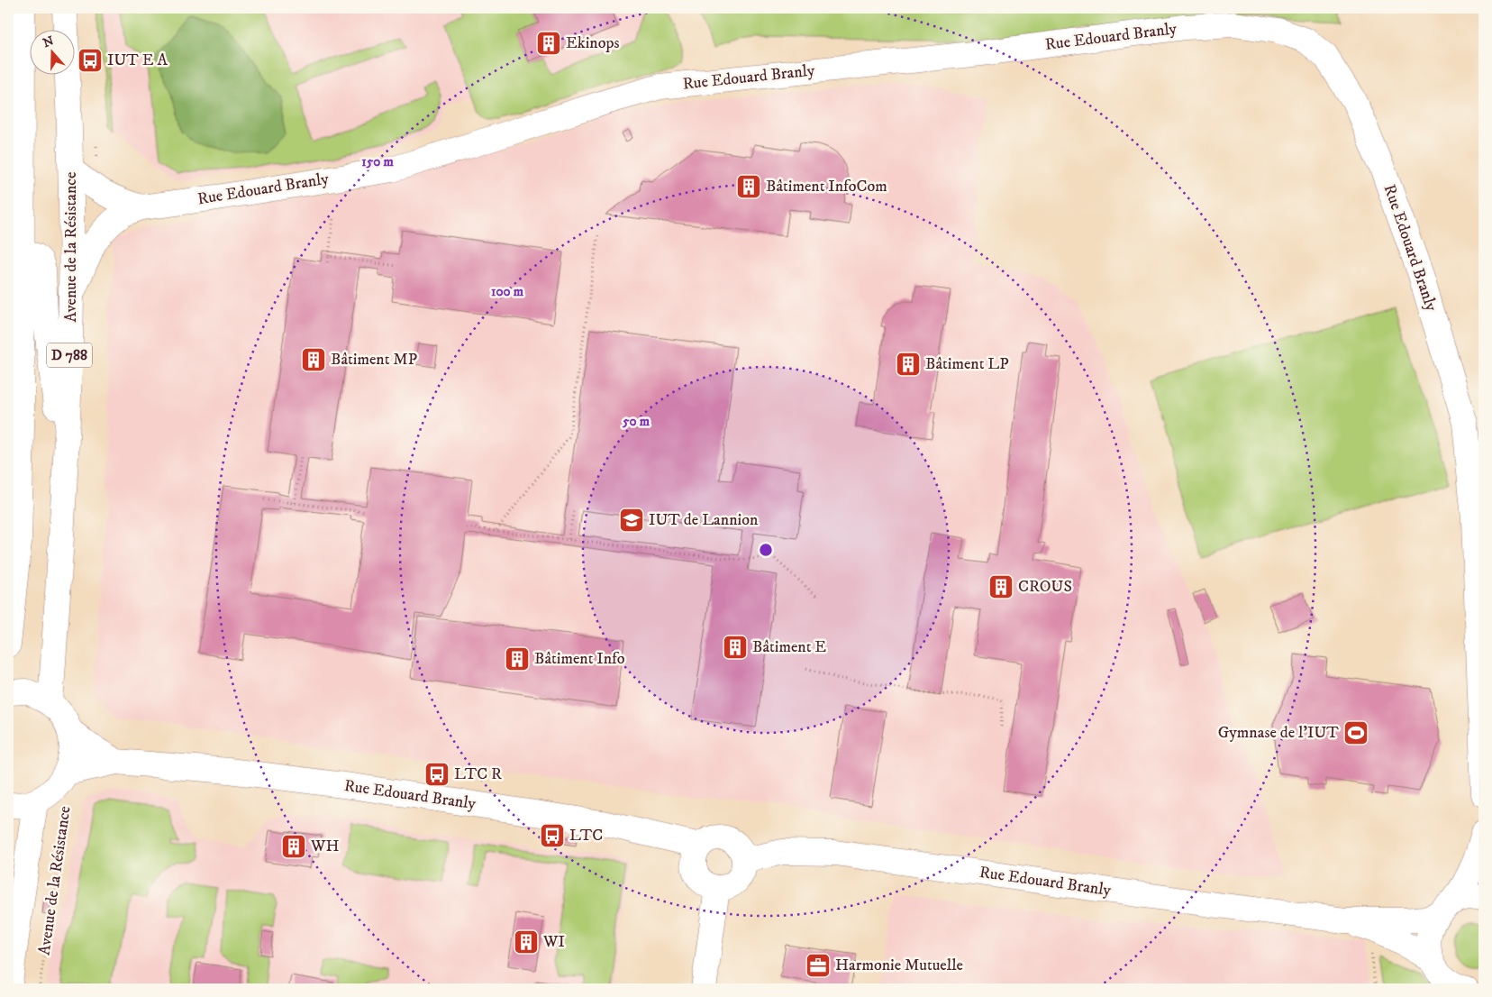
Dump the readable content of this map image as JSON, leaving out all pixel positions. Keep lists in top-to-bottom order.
{
  "streets": {
    "street": ["Rue Edouard Branly", "Avenue de la Résistance", "D 788"]
  },
  "crossings": [
    ["Rue Edouard Branly", "Avenue de la Résistance"]
  ],
  "places": {
    "building": [
      "Ekinops",
      "Bâtiment InfoCom",
      "Bâtiment MP",
      "Bâtiment LP",
      "CROUS",
      "Bâtiment E",
      "Bâtiment Info",
      "WH",
      "WI"
    ],
    "bus stop": ["IUT E A", "LTC R", "LTC"],
    "school or university": ["IUT de Lannion"],
    "sports": ["Gymnase de l'IUT"],
    "office": ["Harmonie Mutuelle"]
  },
  "north": "top",
  "rings": ["150 m", "100 m", "50 m"]
}
